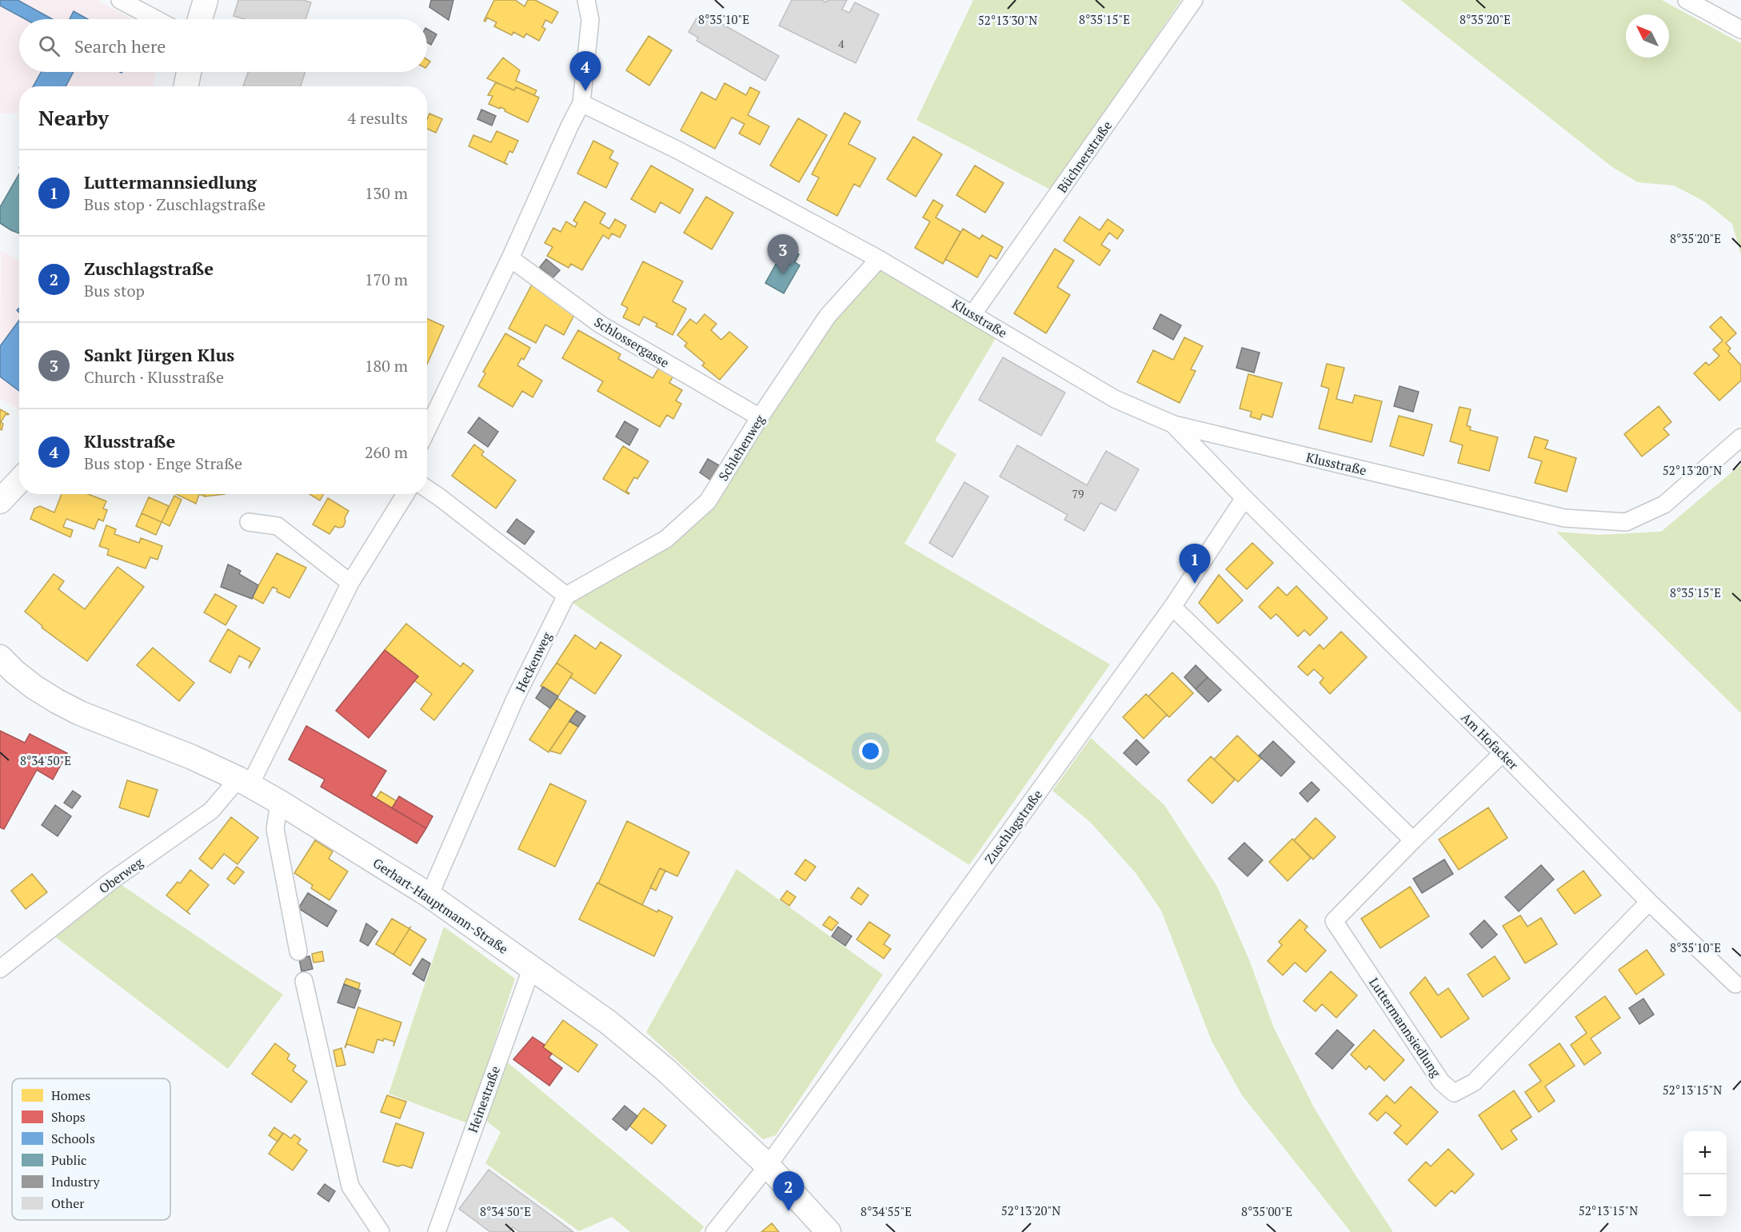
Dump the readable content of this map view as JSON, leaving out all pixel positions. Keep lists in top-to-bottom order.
{
  "streets": {
    "street": [
      "Büchnerstraße",
      "Klusstraße",
      "Schlossergasse",
      "Schlehenweg",
      "Heckenweg",
      "Am Hofacker",
      "Zuschlagstraße",
      "Oberweg",
      "Gerhart-Hauptmann-Straße",
      "Luttermannsiedlung",
      "Heinestraße"
    ]
  },
  "crossings": [
    ["Büchnerstraße", "Klusstraße"],
    ["Klusstraße", "Schlehenweg"],
    ["Schlossergasse", "Schlehenweg"],
    ["Schlehenweg", "Heckenweg"],
    ["Heckenweg", "Gerhart-Hauptmann-Straße"],
    ["Am Hofacker", "Zuschlagstraße"],
    ["Am Hofacker", "Luttermannsiedlung"],
    ["Zuschlagstraße", "Gerhart-Hauptmann-Straße"],
    ["Oberweg", "Gerhart-Hauptmann-Straße"],
    ["Gerhart-Hauptmann-Straße", "Heinestraße"]
  ],
  "house_numbers": ["4", "79"],
  "legend": [
    "Homes",
    "Shops",
    "Schools",
    "Public",
    "Industry",
    "Other"
  ],
  "north": "top left",
  "page": {
    "search": "Search here",
    "pins": [
      "4",
      "3",
      "1",
      "2"
    ],
    "heading": ["Nearby", "4 results"],
    "list": [
      {
        "mark": "1",
        "name": "Luttermannsiedlung",
        "note": "Bus stop · Zuschlagstraße",
        "value": "130 m"
      },
      {
        "mark": "2",
        "name": "Zuschlagstraße",
        "note": "Bus stop",
        "value": "170 m"
      },
      {
        "mark": "3",
        "name": "Sankt Jürgen Klus",
        "note": "Church · Klusstraße",
        "value": "180 m"
      },
      {
        "mark": "4",
        "name": "Klusstraße",
        "note": "Bus stop · Enge Straße",
        "value": "260 m"
      }
    ],
    "map_buttons": ["+", "−"]
  },
  "coordinates": [
    "8°35'10\"E",
    "8°35'15\"E",
    "8°35'20\"E",
    "52°13'30\"N",
    "52°13'20\"N",
    "8°34'50\"E",
    "52°13'15\"N",
    "8°34'55\"E",
    "8°35'00\"E"
  ]
}
